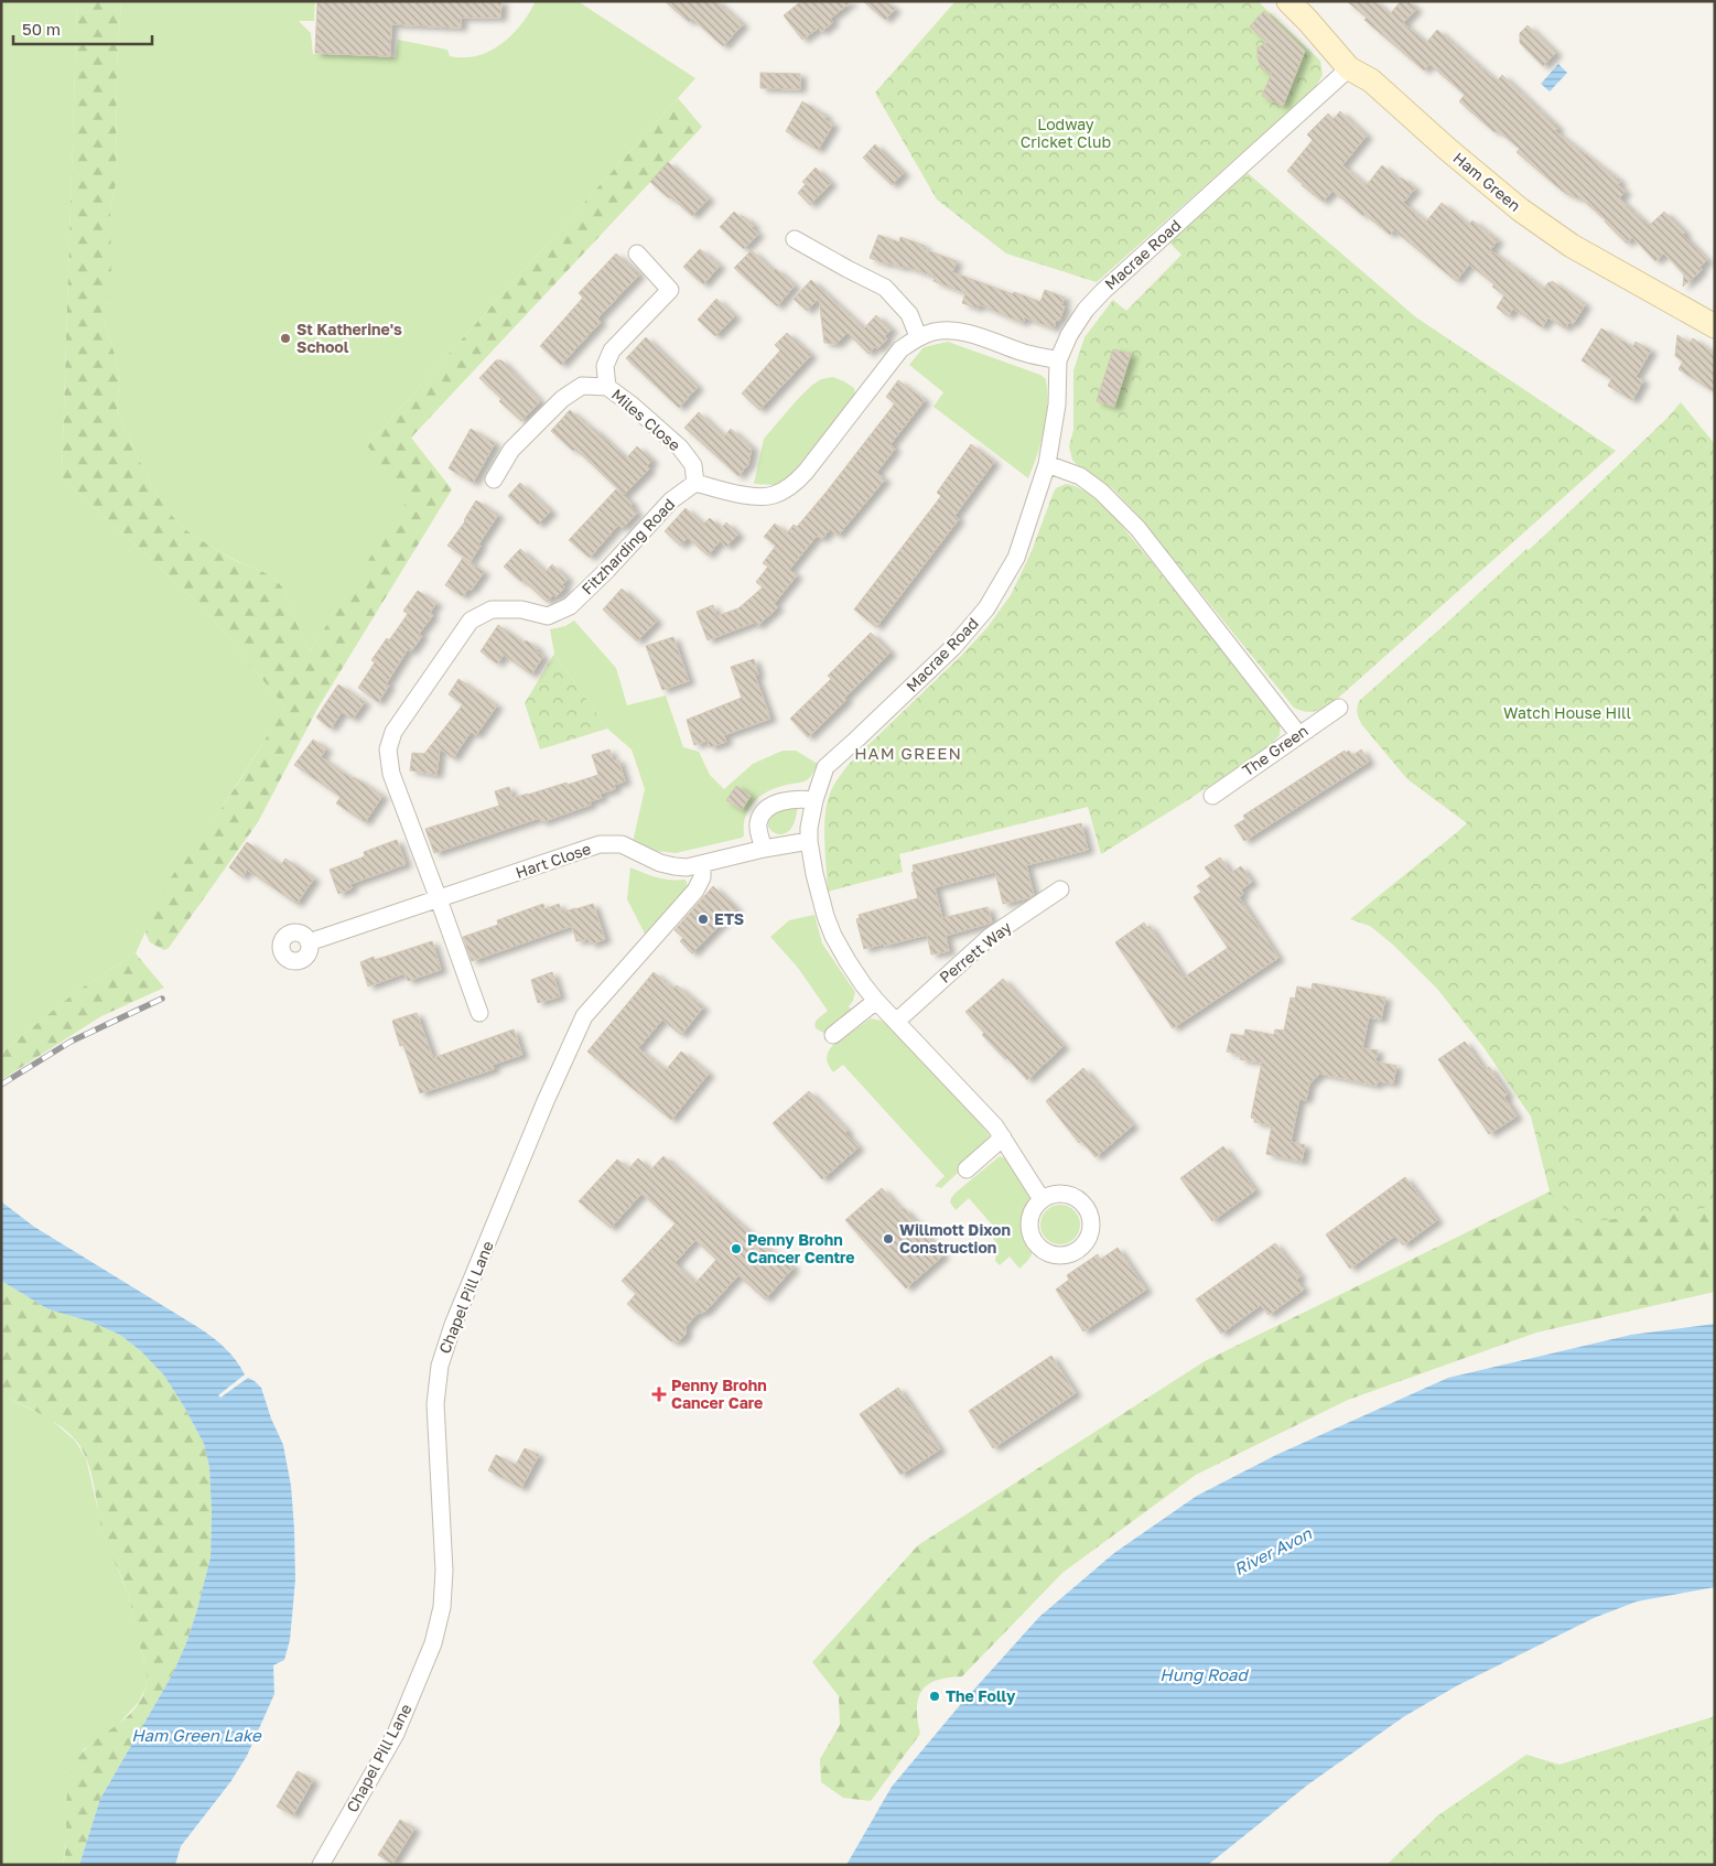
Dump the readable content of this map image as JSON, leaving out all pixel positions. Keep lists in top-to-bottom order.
{
  "streets": {
    "street": [
      "Ham Green",
      "Macrae Road",
      "Miles Close",
      "Fitzharding Road",
      "The Green",
      "Hart Close",
      "Perrett Way",
      "Chapel Pill Lane"
    ]
  },
  "crossings": [
    ["Ham Green", "Macrae Road"],
    ["Macrae Road", "Hart Close"],
    ["Macrae Road", "Perrett Way"],
    ["Miles Close", "Fitzharding Road"],
    ["Fitzharding Road", "Hart Close"],
    ["Hart Close", "Chapel Pill Lane"]
  ],
  "districts": ["HAM GREEN"],
  "water": ["River Avon", "Hung Road", "Ham Green Lake"],
  "parks": ["Lodway Cricket Club", "Watch House Hill"],
  "places": {
    "other": [
      "St Katherine's School",
      "ETS",
      "Willmott Dixon Construction",
      "Penny Brohn Cancer Centre",
      "The Folly"
    ],
    "health": ["Penny Brohn Cancer Care"]
  },
  "scale_bar": "50 m"
}
